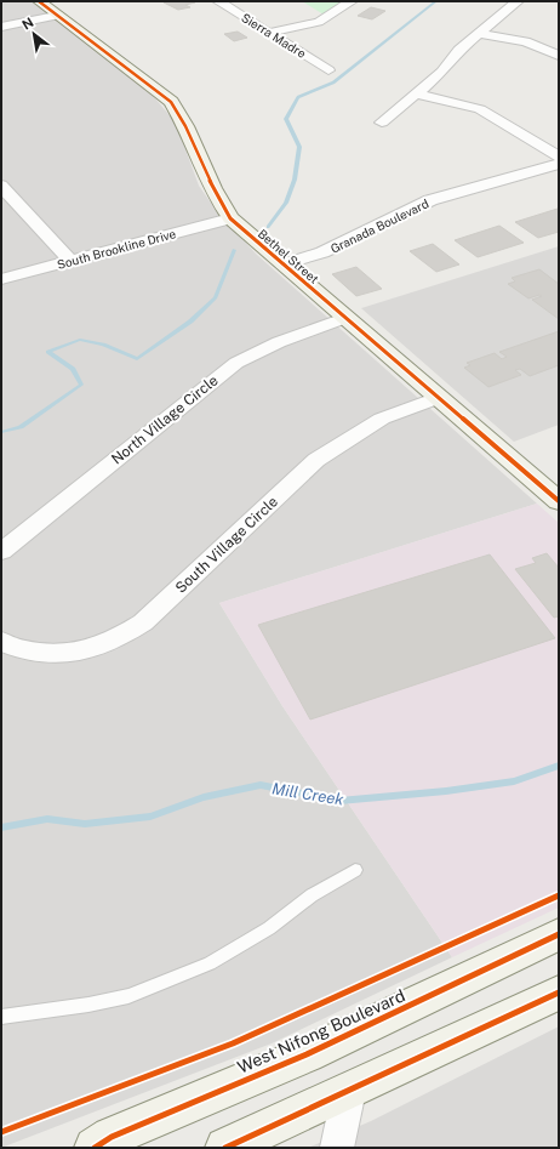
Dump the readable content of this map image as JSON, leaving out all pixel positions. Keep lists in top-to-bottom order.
{
  "streets": {
    "street": [
      "Sierra Madre",
      "Granada Boulevard",
      "South Brookline Drive",
      "Bethel Street",
      "North Village Circle",
      "South Village Circle",
      "West Nifong Boulevard"
    ]
  },
  "crossings": [
    ["Granada Boulevard", "Bethel Street"],
    ["South Brookline Drive", "Bethel Street"],
    ["Bethel Street", "North Village Circle"],
    ["Bethel Street", "South Village Circle"]
  ],
  "water": ["Mill Creek"],
  "north": "top left"
}
